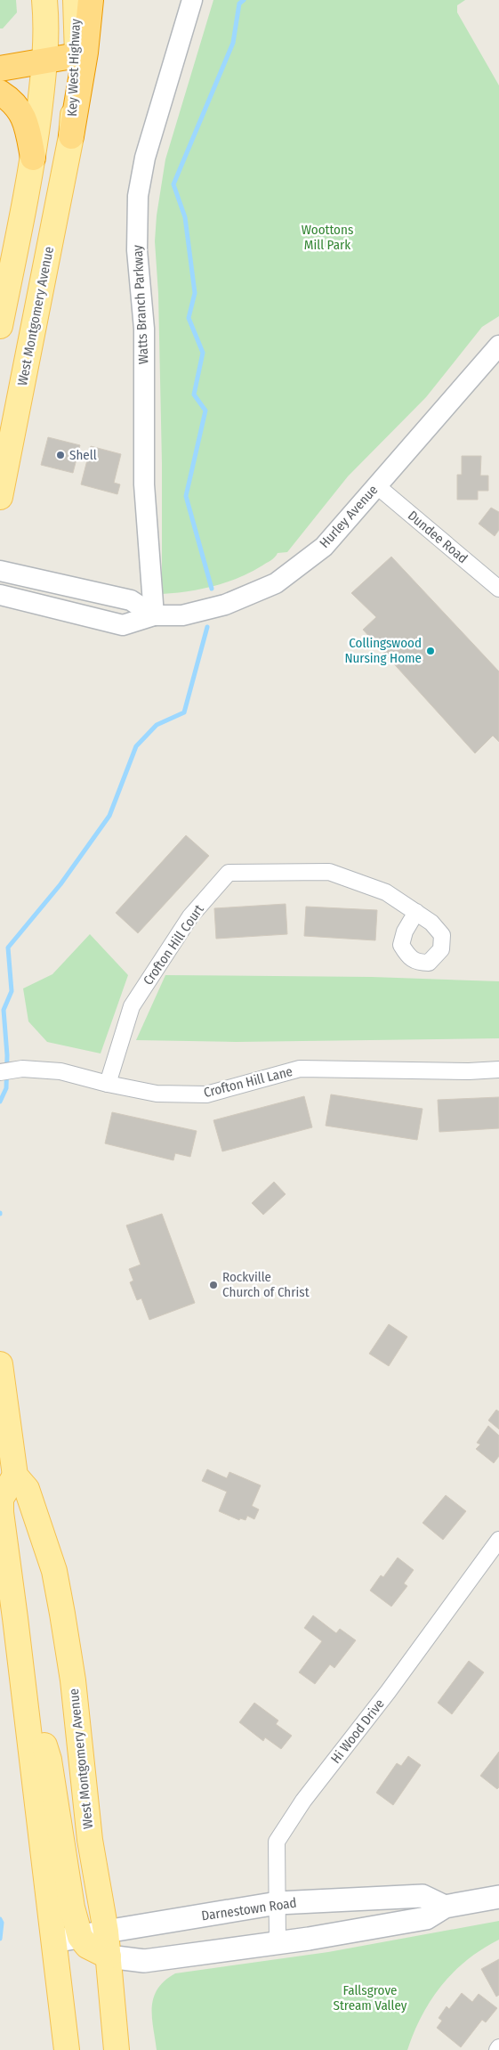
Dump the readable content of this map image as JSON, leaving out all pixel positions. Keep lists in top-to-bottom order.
{
  "streets": {
    "main road": ["Key West Highway", "West Montgomery Avenue", "Darnestown Road"],
    "street": [
      "Watts Branch Parkway",
      "Hurley Avenue",
      "Dundee Road",
      "Crofton Hill Court",
      "Crofton Hill Lane",
      "Hi Wood Drive"
    ]
  },
  "crossings": [
    ["Key West Highway", "West Montgomery Avenue"],
    ["Watts Branch Parkway", "Hurley Avenue"],
    ["West Montgomery Avenue", "Darnestown Road"],
    ["Hurley Avenue", "Dundee Road"],
    ["Crofton Hill Court", "Crofton Hill Lane"],
    ["Hi Wood Drive", "Darnestown Road"]
  ],
  "parks": ["Woottons Mill Park", "Fallsgrove Stream Valley"],
  "places": ["Shell", "Collingswood Nursing Home", "Rockville Church of Christ"]
}
